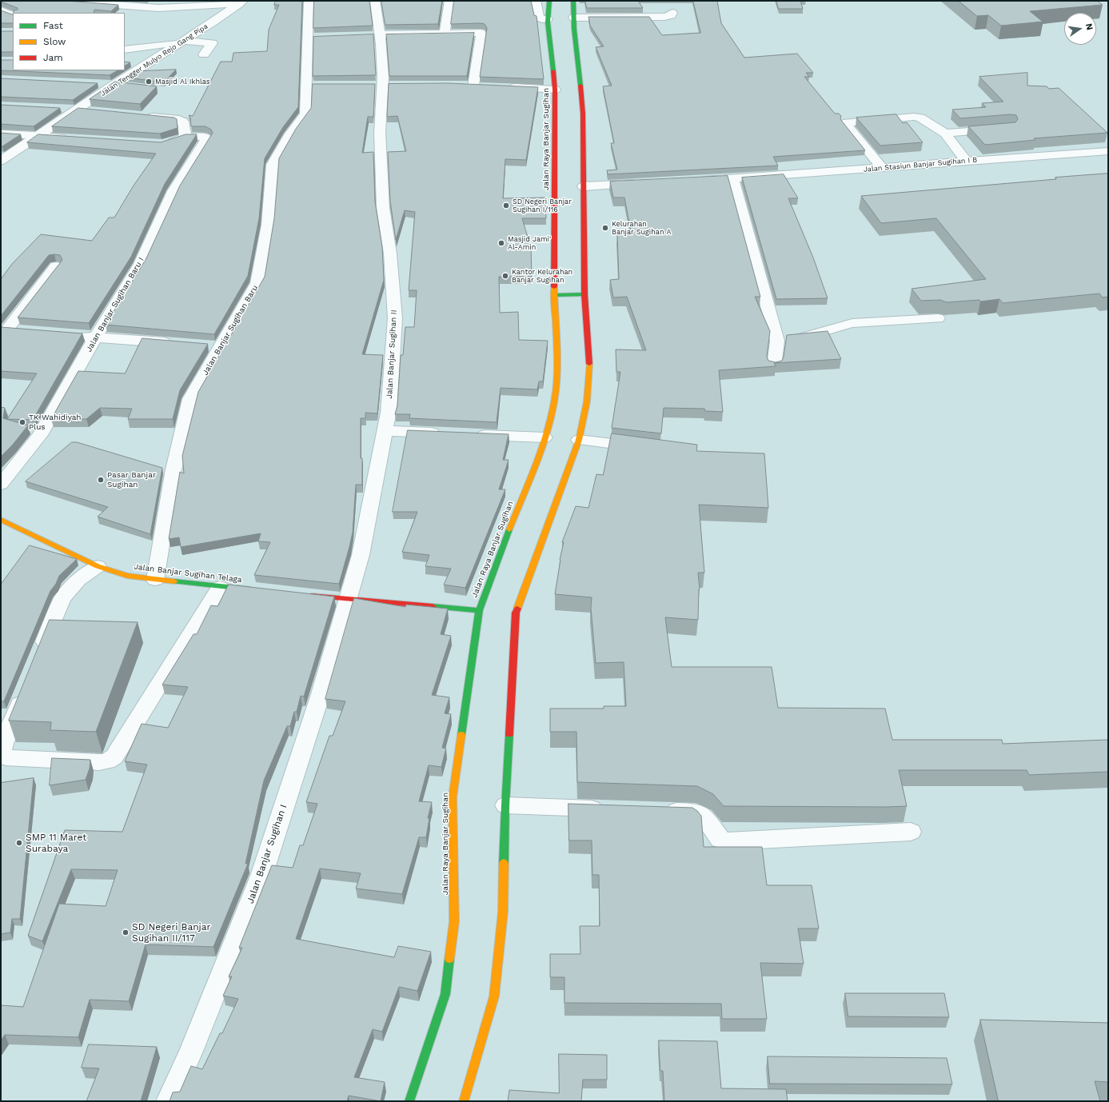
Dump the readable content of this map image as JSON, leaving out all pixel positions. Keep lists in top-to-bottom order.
{
  "streets": {
    "main road": ["Jalan Raya Banjar Sugihan", "Jalan Banjar Sugihan Telaga"],
    "street": [
      "Jalan Tengger Mulyo Rejo Gang Pipa",
      "Jalan Stasiun Banjar Sugihan I B",
      "Jalan Banjar Sugihan Baru I",
      "Jalan Banjar Sugihan Baru",
      "Jalan Banjar Sugihan II",
      "Jalan Banjar Sugihan I"
    ]
  },
  "crossings": [
    ["Jalan Banjar Sugihan Baru", "Jalan Banjar Sugihan Telaga"],
    ["Jalan Banjar Sugihan II", "Jalan Banjar Sugihan I"]
  ],
  "places": [
    "Masjid Al Ikhlas",
    "SD Negeri Banjar Sugihan I/116",
    "Kelurahan Banjar Sugihan A",
    "Masjid Jami' Al-Amin",
    "Kantor Kelurahan Banjar Sugihan",
    "TK Wahidiyah Plus",
    "Pasar Banjar Sugihan",
    "SMP 11 Maret Surabaya",
    "SD Negeri Banjar Sugihan II/117"
  ],
  "legend": ["Fast", "Slow", "Jam"],
  "north": "right"
}
